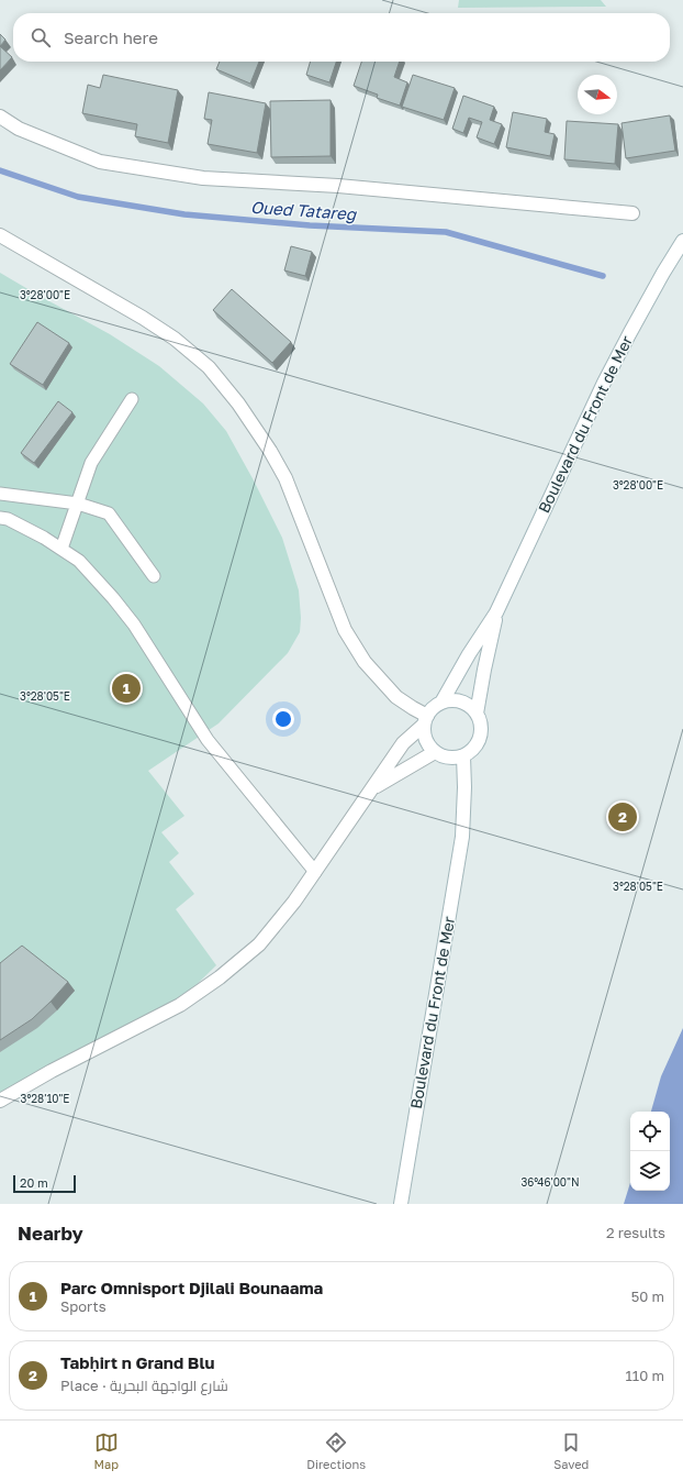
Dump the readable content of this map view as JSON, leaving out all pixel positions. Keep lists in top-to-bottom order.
{
  "streets": {
    "street": ["Boulevard du Front de Mer"]
  },
  "water": ["Oued Tatareg"],
  "scale_bar": "20 m",
  "north": "right",
  "page": {
    "search": "Search here",
    "pins": ["1", "2"],
    "scale": "20 m",
    "heading": ["Nearby", "2 results"],
    "list": [
      {
        "mark": "1",
        "name": "Parc Omnisport Djilali Bounaama",
        "note": "Sports",
        "value": "50 m"
      },
      {
        "mark": "2",
        "name": "Tabḥirt n Grand Blu",
        "note": "Place · شارع الواجهة البحرية",
        "value": "110 m"
      }
    ],
    "nav": ["Map", "Directions", "Saved"]
  },
  "coordinates": [
    "3°28'00\"E",
    "3°28'05\"E",
    "3°28'10\"E",
    "36°46'00\"N"
  ]
}
